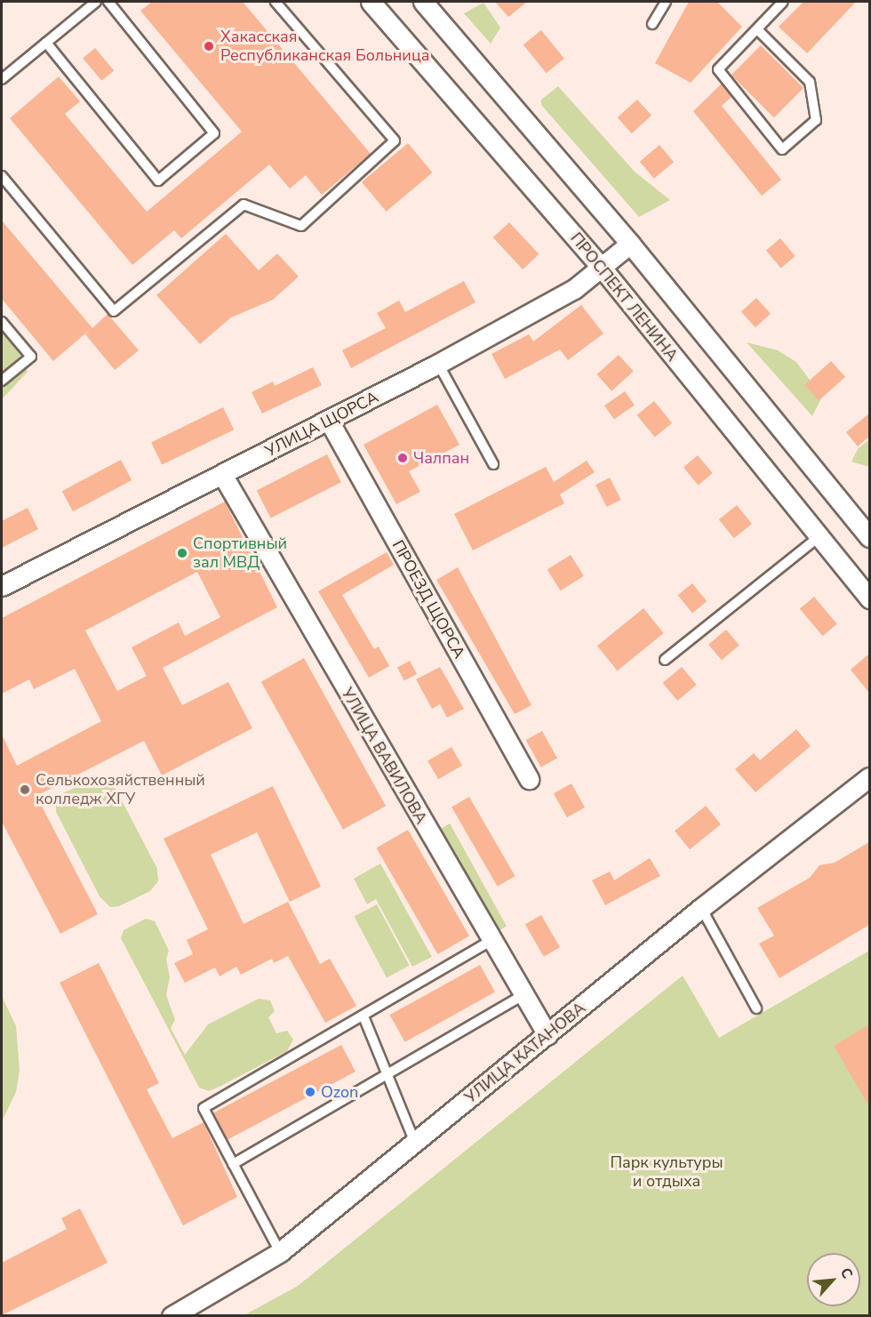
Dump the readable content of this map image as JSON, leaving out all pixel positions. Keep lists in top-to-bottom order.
{
  "streets": {
    "street": [
      "ПРОСПЕКТ ЛЕНИНА",
      "УЛИЦА ЩОРСА",
      "ПРОЕЗД ЩОРСА",
      "УЛИЦА ВАВИЛОВА",
      "УЛИЦА КАТАНОВА"
    ]
  },
  "crossings": [
    ["ПРОСПЕКТ ЛЕНИНА", "УЛИЦА ЩОРСА"],
    ["УЛИЦА ЩОРСА", "ПРОЕЗД ЩОРСА"],
    ["УЛИЦА ЩОРСА", "УЛИЦА ВАВИЛОВА"],
    ["УЛИЦА ВАВИЛОВА", "УЛИЦА КАТАНОВА"]
  ],
  "parks": ["Парк культуры и отдыха"],
  "places": [
    "Хакасская Республиканская Больница",
    "Чалпан",
    "Спортивный зал МВД",
    "Селькохозяйственный колледж ХГУ",
    "Ozon"
  ],
  "north": "top right"
}
